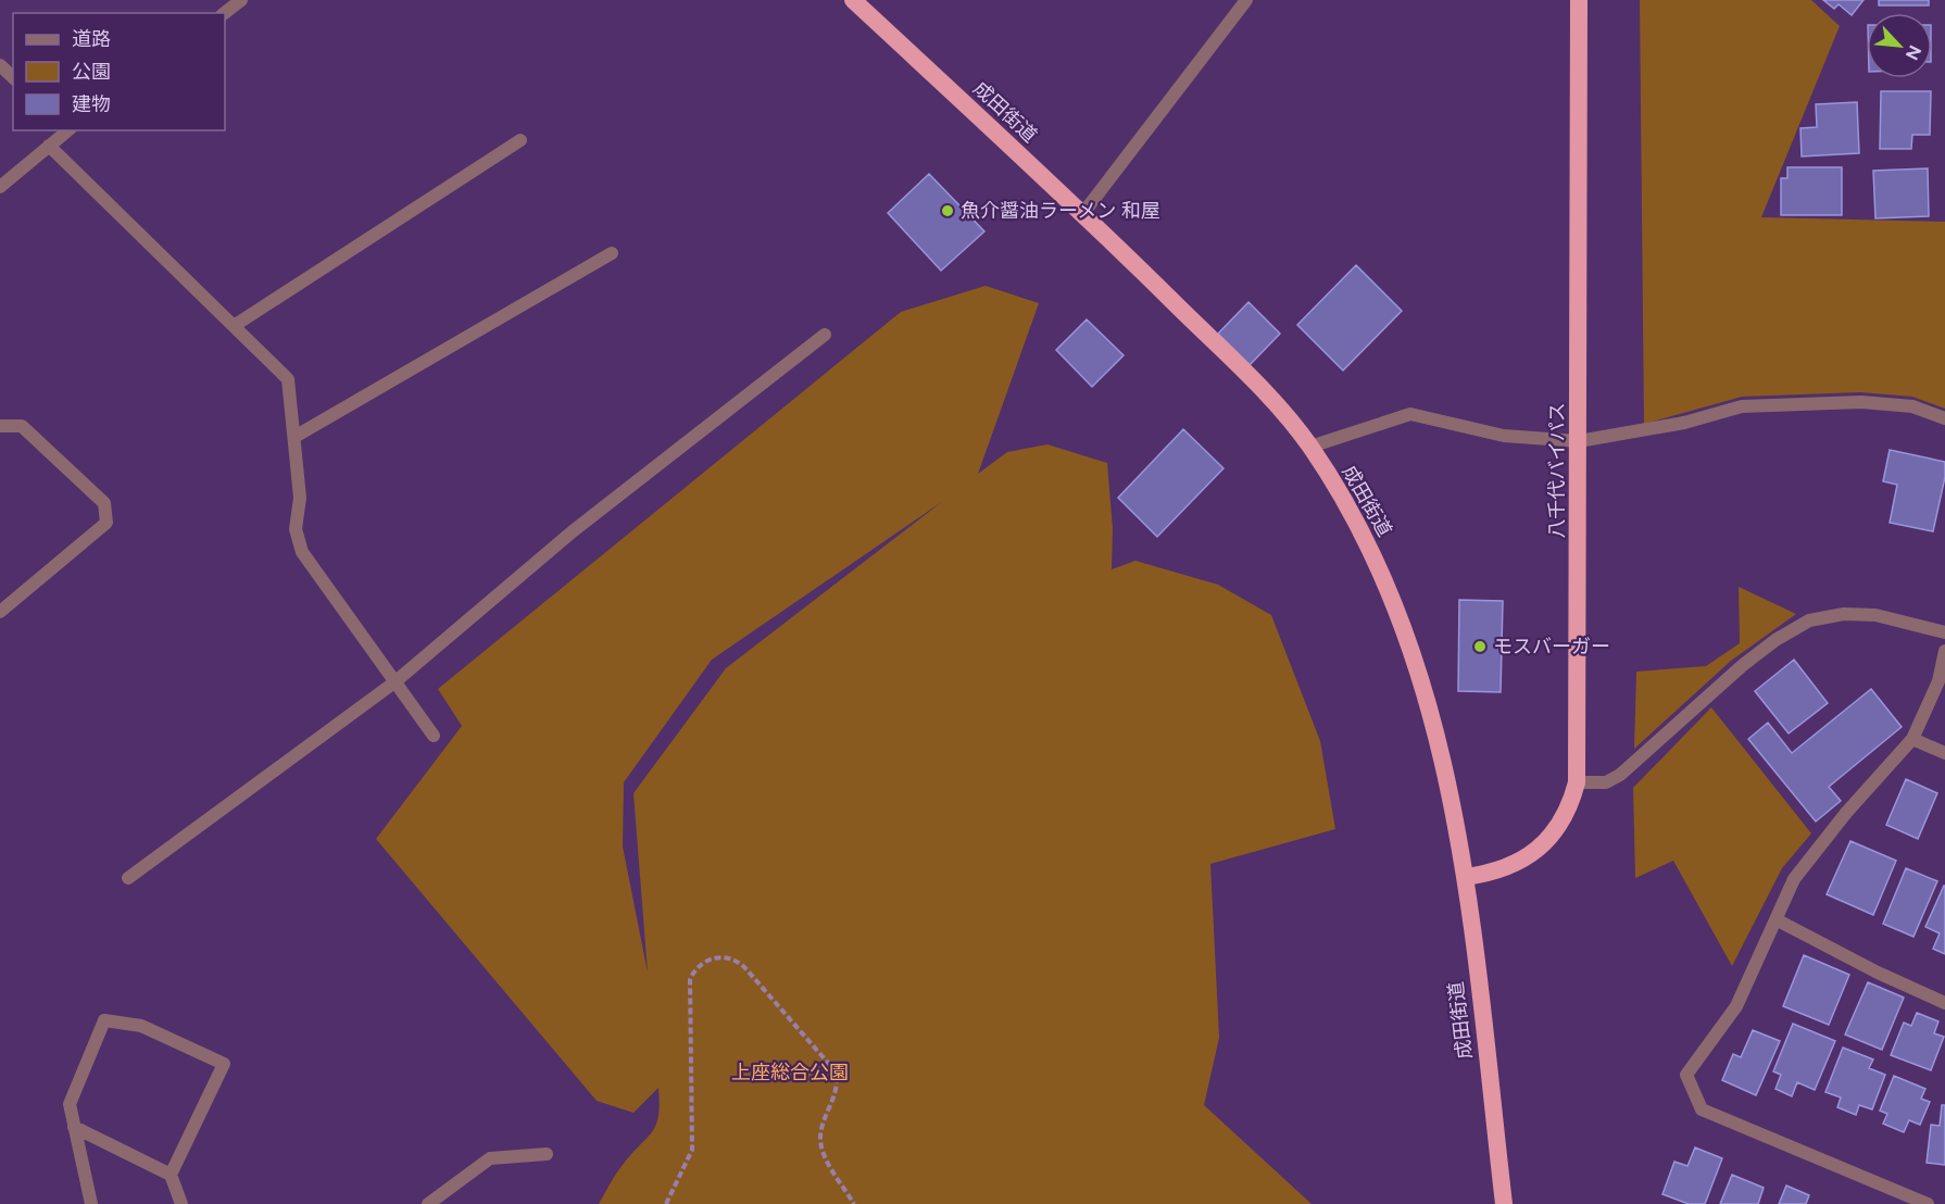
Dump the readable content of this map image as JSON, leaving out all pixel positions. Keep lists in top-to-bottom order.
{
  "streets": {
    "highway": ["成田街道", "八千代バイパス"]
  },
  "crossings": [
    ["成田街道", "八千代バイパス"]
  ],
  "parks": ["上座総合公園"],
  "places": ["魚介醤油ラーメン 和屋", "モスバーガー"],
  "legend": ["道路", "公園", "建物"],
  "north": "bottom right"
}
